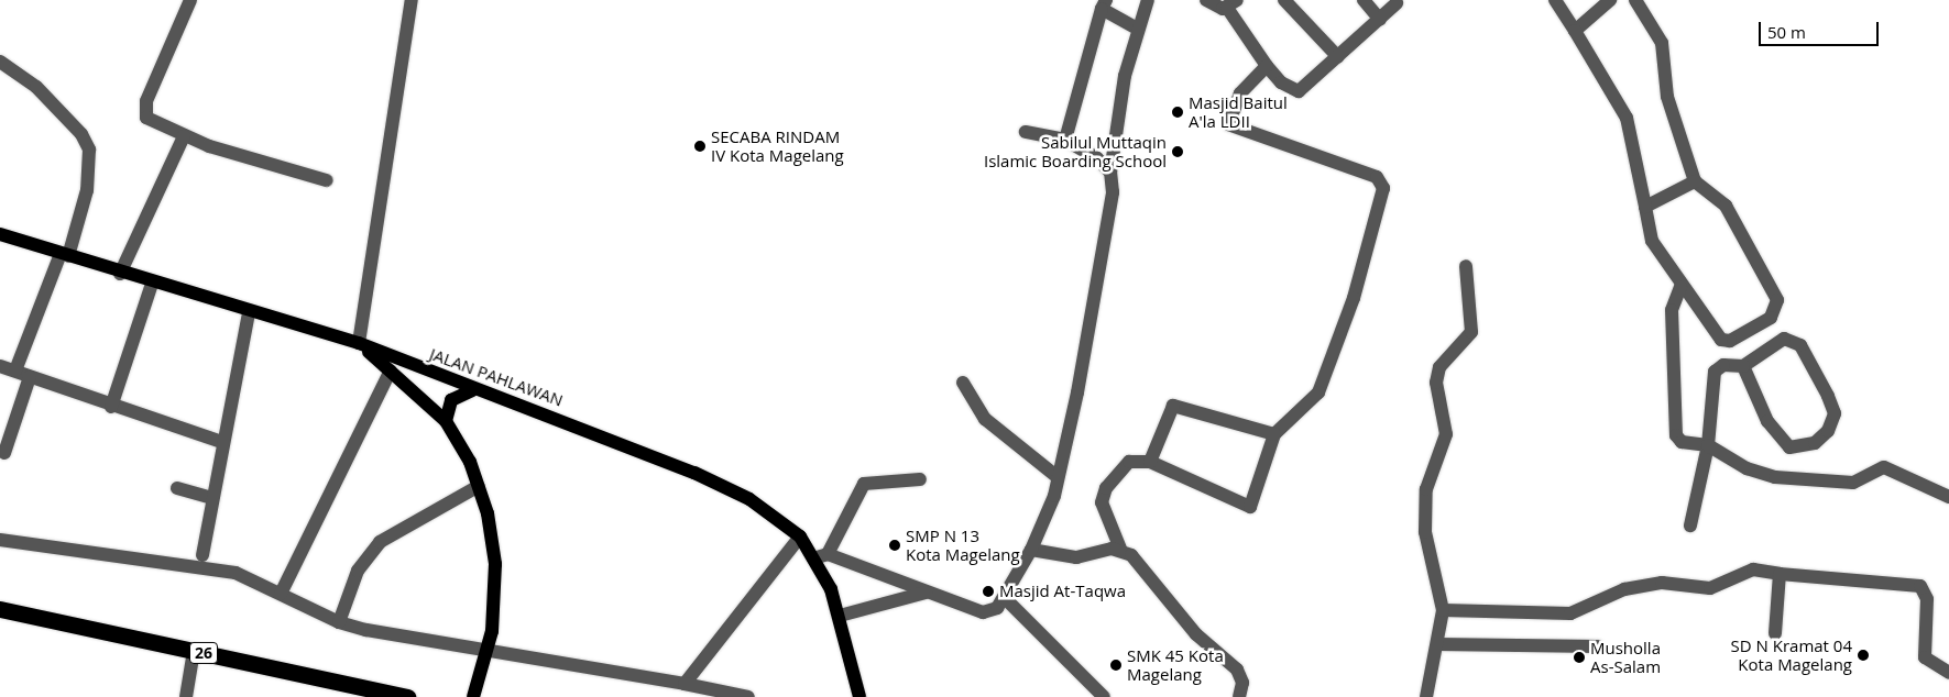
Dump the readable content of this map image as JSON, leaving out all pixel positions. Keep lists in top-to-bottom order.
{
  "streets": {
    "highway": ["26"],
    "main road": ["JALAN PAHLAWAN"]
  },
  "places": [
    "Masjid Baitul A'la LDII",
    "SECABA RINDAM IV Kota Magelang",
    "Sabilul Muttaqin Islamic Boarding School",
    "SMP N 13 Kota Magelang",
    "Masjid At-Taqwa",
    "SD N Kramat 04 Kota Magelang",
    "Musholla As-Salam",
    "SMK 45 Kota Magelang"
  ],
  "scale_bar": "50 m"
}
